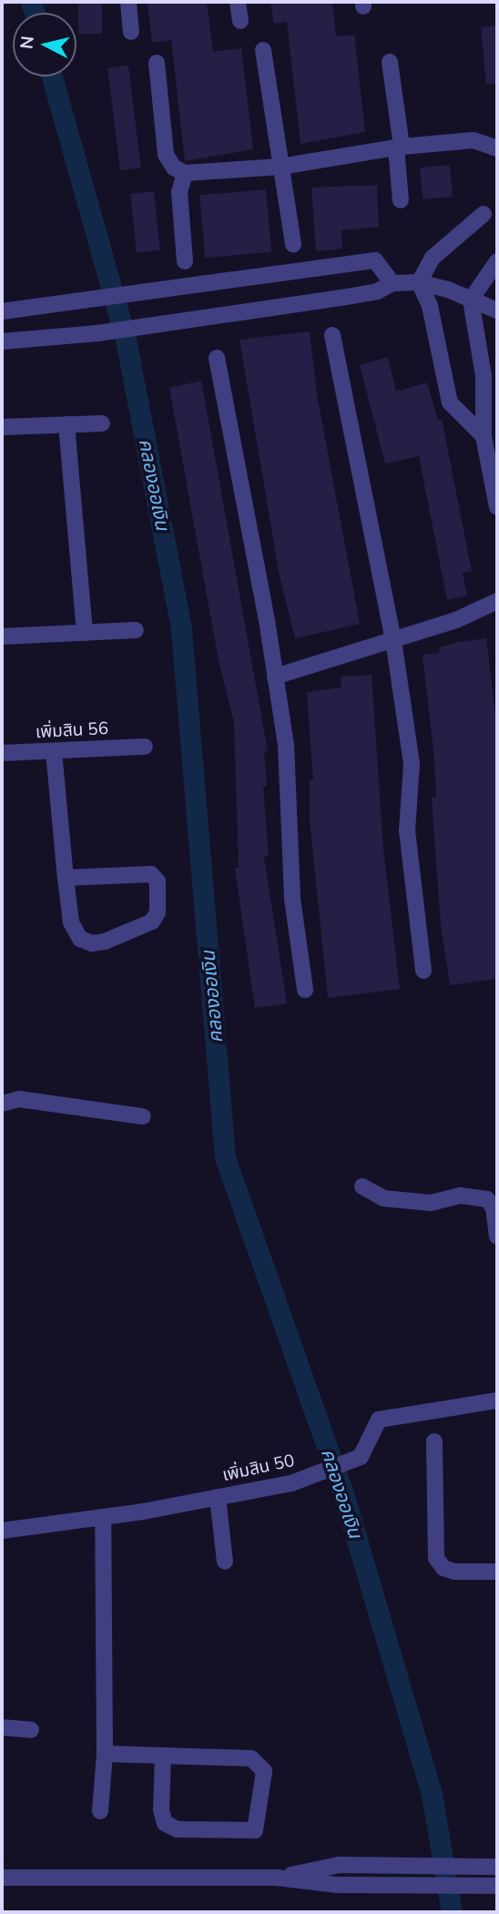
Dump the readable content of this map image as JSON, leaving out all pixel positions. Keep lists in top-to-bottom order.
{
  "streets": {
    "street": ["เพิ่มสิน 56", "เพิ่มสิน 50"]
  },
  "water": ["คลองออเงิน"],
  "north": "left"
}
